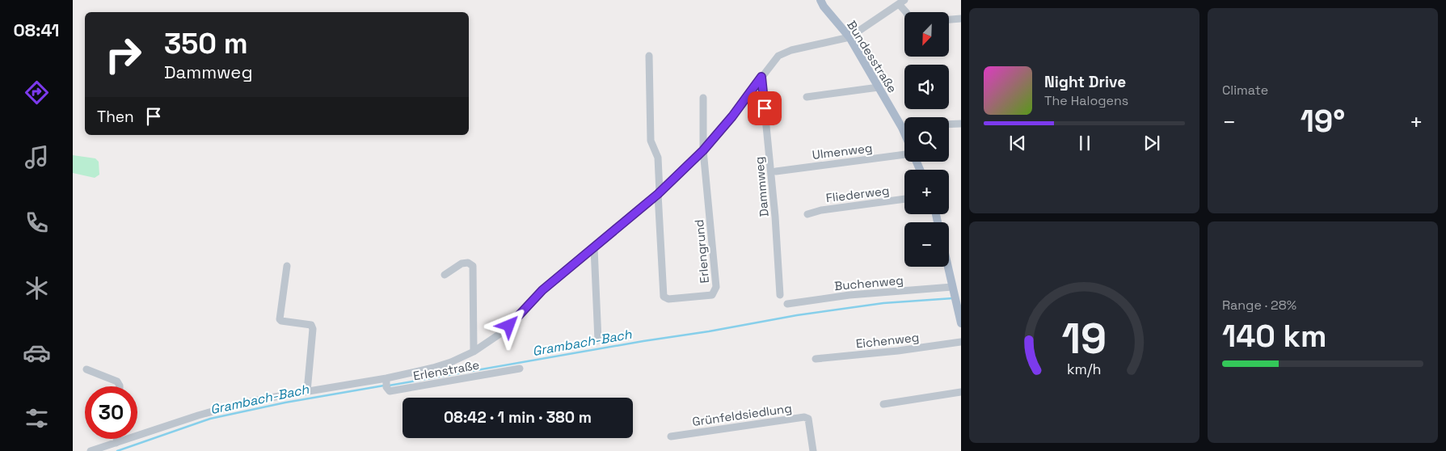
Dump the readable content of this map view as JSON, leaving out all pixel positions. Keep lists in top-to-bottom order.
{
  "streets": {
    "main road": ["Bundesstraße"],
    "street": [
      "Ulmenweg",
      "Dammweg",
      "Fliederweg",
      "Erlengrund",
      "Buchenweg",
      "Eichenweg",
      "Erlenstraße",
      "Grünfeldsiedlung"
    ]
  },
  "crossings": [
    ["Bundesstraße", "Erlenstraße"],
    ["Dammweg", "Erlenstraße"],
    ["Erlengrund", "Erlenstraße"]
  ],
  "water": ["Grambach-Bach"],
  "north": "bottom left",
  "page": {
    "tabs": "08:41",
    "tile": [
      "Climate",
      ["Range · 28%", "140 km"]
    ],
    "map_buttons": ["+", "−"],
    "turn": ["350 m", "Dammweg"],
    "song": ["Night Drive", "The Halogens"],
    "then": "Then",
    "heat": ["−", "19°", "+"],
    "limit": "30",
    "trip": "08:42 · 1 min · 380 m",
    "gauge": ["19", "km/h"]
  }
}
